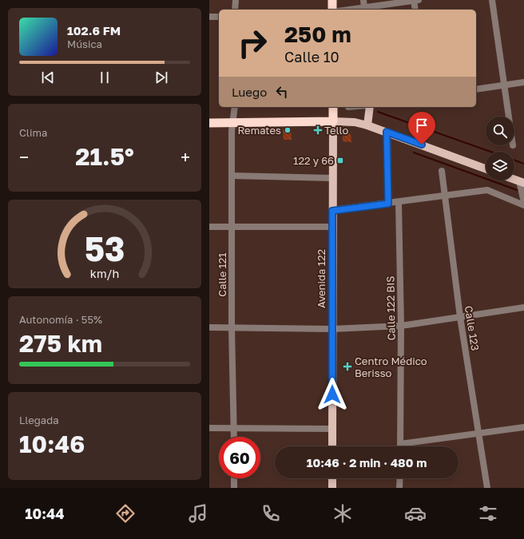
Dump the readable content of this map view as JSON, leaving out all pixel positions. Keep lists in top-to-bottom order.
{
  "streets": {
    "highway": ["Avenida 122"],
    "street": ["Calle 121", "Calle 122 BIS", "Calle 123"]
  },
  "places": {
    "other": ["Remates"],
    "health": ["Tello", "Centro Médico Berisso"],
    "transit": ["122 y 66"]
  },
  "page": {
    "turn": ["250 m", "Calle 10"],
    "song": ["102.6 FM", "Música"],
    "then": "Luego",
    "tile": [
      "Clima",
      ["Autonomía · 55%", "275 km"],
      ["Llegada", "10:46"]
    ],
    "heat": ["−", "21.5°", "+"],
    "limit": "60",
    "trip": "10:46 · 2 min · 480 m",
    "tabs": "10:44",
    "gauge": ["53", "km/h"]
  }
}
